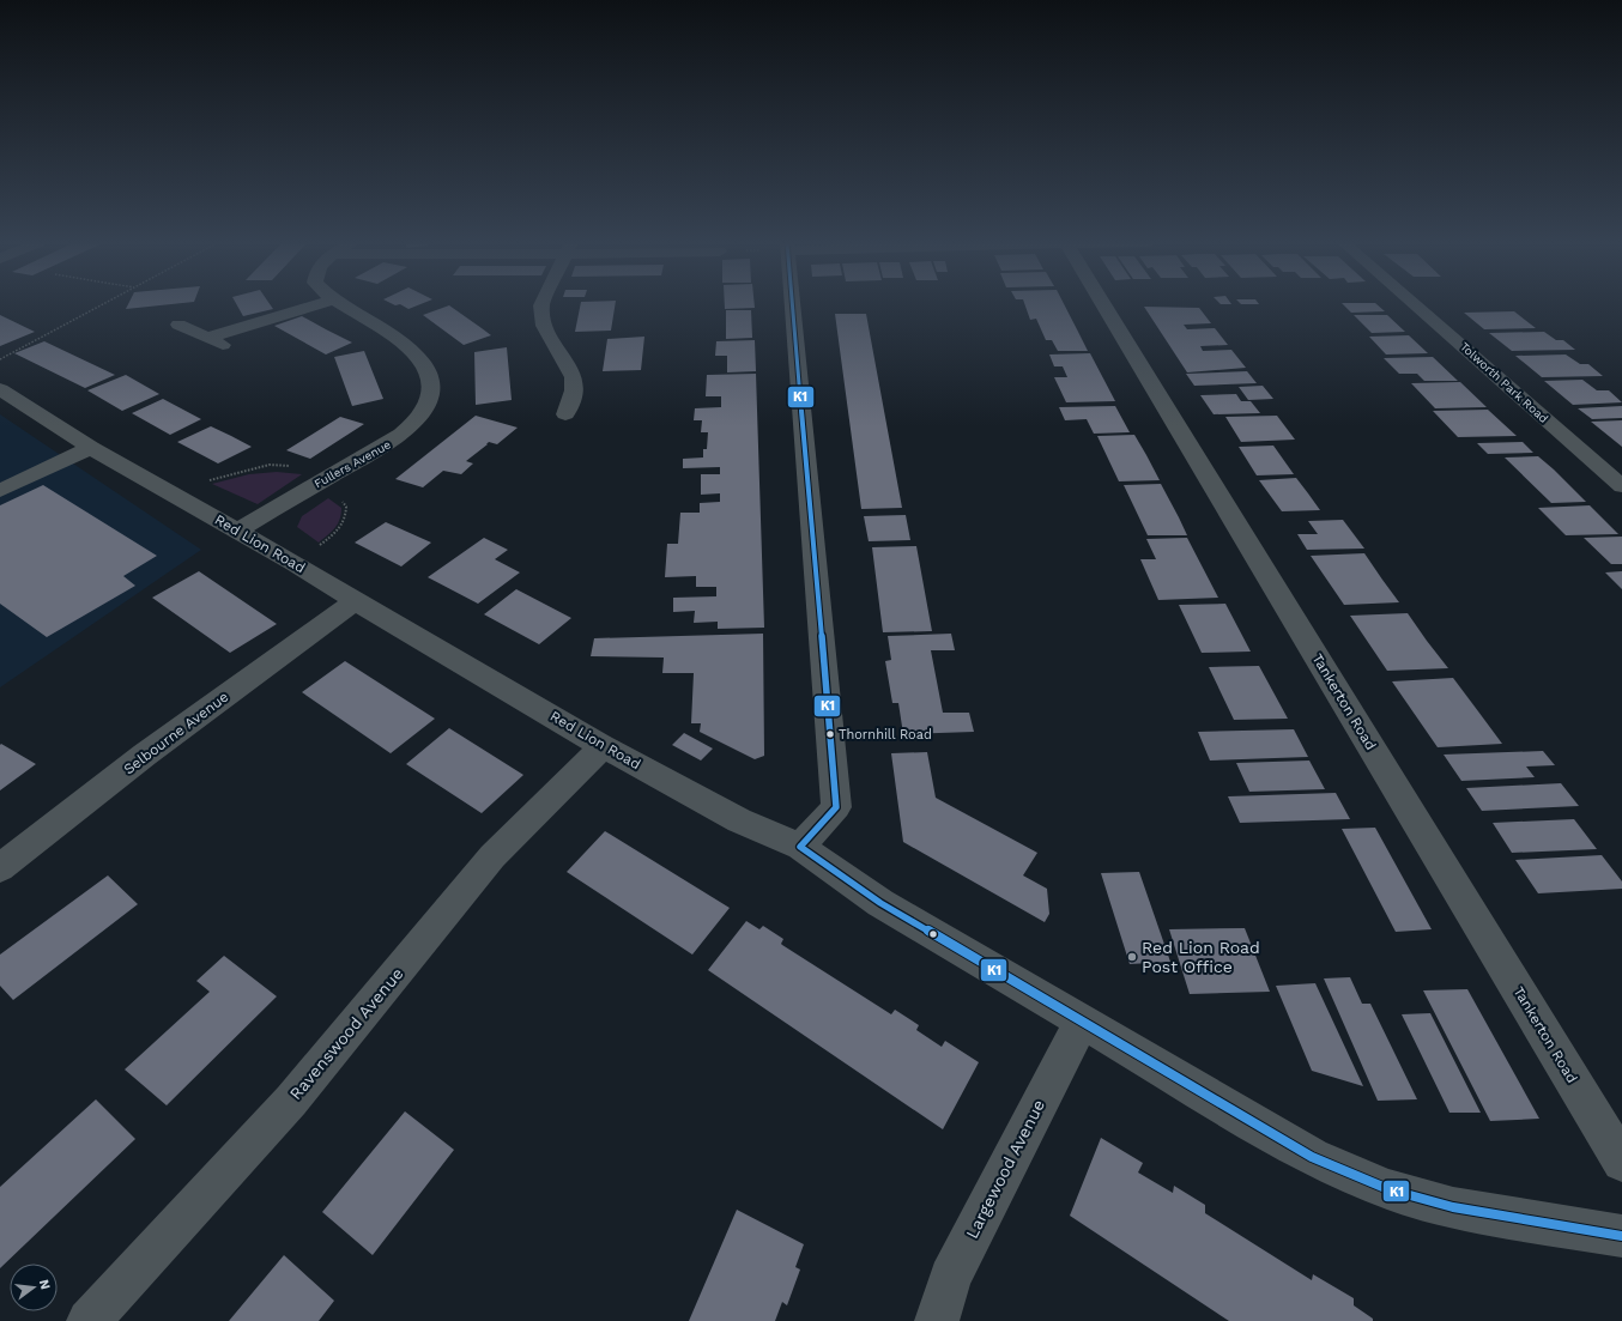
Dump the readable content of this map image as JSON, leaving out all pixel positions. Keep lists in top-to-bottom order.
{
  "streets": {
    "street": [
      "Tolworth Park Road",
      "Fullers Avenue",
      "Red Lion Road",
      "Tankerton Road",
      "Selbourne Avenue",
      "Ravenswood Avenue",
      "Largewood Avenue"
    ]
  },
  "crossings": [
    ["Fullers Avenue", "Red Lion Road"],
    ["Red Lion Road", "Selbourne Avenue"],
    ["Red Lion Road", "Ravenswood Avenue"],
    ["Red Lion Road", "Largewood Avenue"]
  ],
  "places": ["Thornhill Road", "Red Lion Road Post Office"],
  "lines": ["transit line K1"],
  "north": "right"
}
